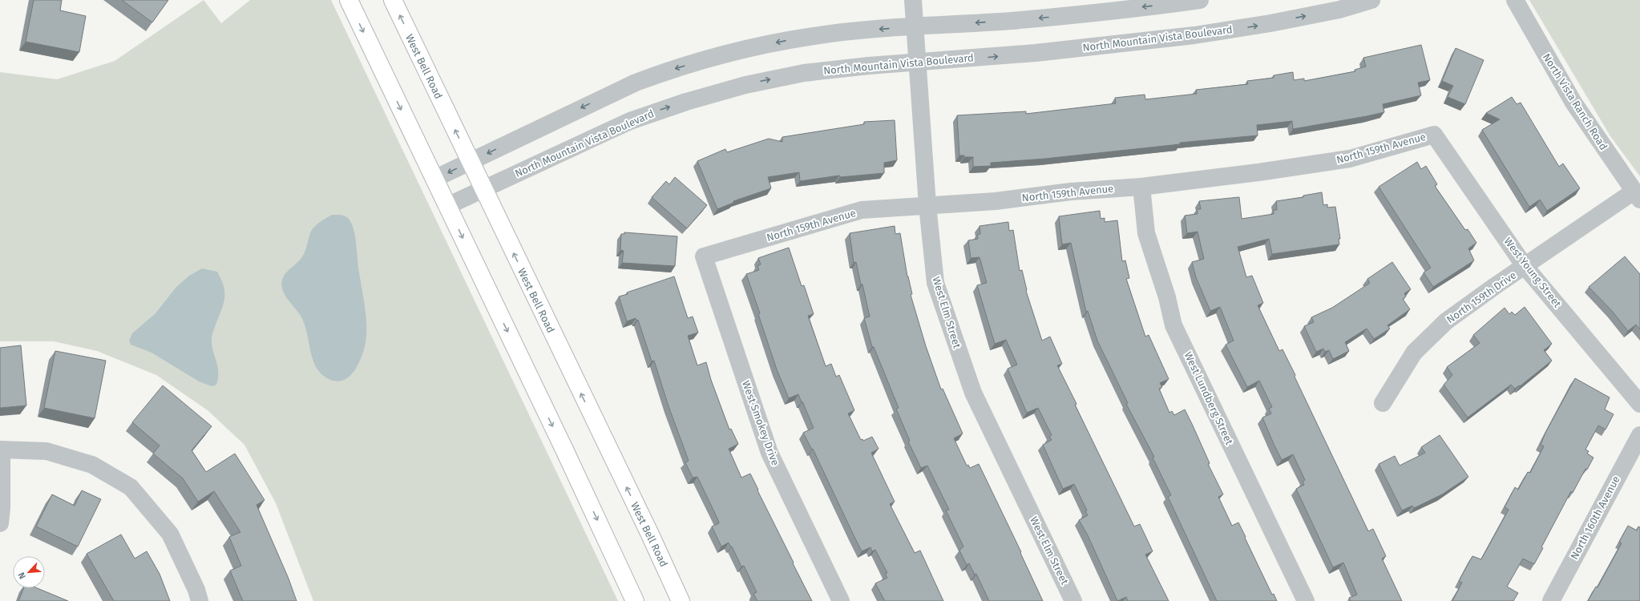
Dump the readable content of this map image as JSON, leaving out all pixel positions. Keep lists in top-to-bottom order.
{
  "streets": {
    "main road": ["West Bell Road"],
    "street": [
      "North Mountain Vista Boulevard",
      "North Vista Ranch Road",
      "North 159th Avenue",
      "West Young Street",
      "North 159th Drive",
      "West Elm Street",
      "West Lundberg Street",
      "West Smokey Drive",
      "North 160th Avenue"
    ]
  },
  "crossings": [
    ["North Mountain Vista Boulevard", "West Bell Road"],
    ["North Mountain Vista Boulevard", "West Elm Street"],
    ["North Vista Ranch Road", "North 159th Drive"],
    ["North 159th Avenue", "West Young Street"],
    ["North 159th Avenue", "West Elm Street"],
    ["North 159th Avenue", "West Lundberg Street"],
    ["North 159th Avenue", "West Smokey Drive"],
    ["West Young Street", "North 159th Drive"]
  ],
  "north": "bottom left"
}
